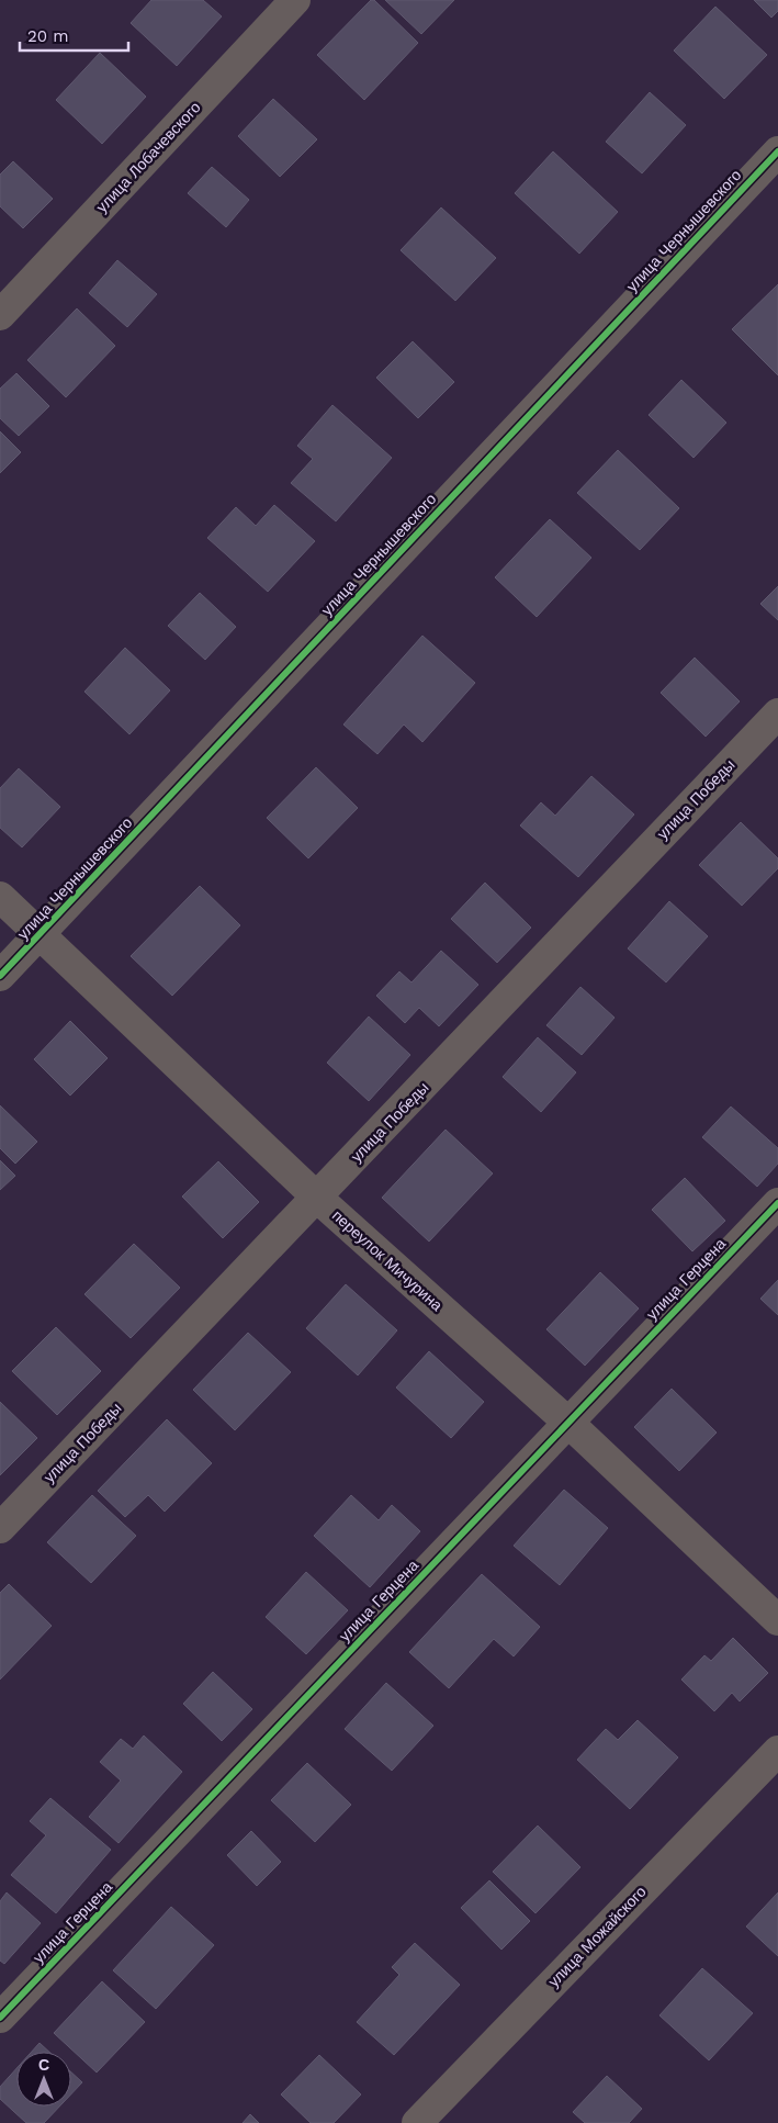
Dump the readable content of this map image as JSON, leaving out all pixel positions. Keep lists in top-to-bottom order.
{
  "streets": {
    "street": [
      "улица Лобачевского",
      "улица Чернышевского",
      "улица Победы",
      "переулок Мичурина",
      "улица Герцена",
      "улица Можайского"
    ]
  },
  "crossings": [
    ["улица Чернышевского", "переулок Мичурина"],
    ["улица Победы", "переулок Мичурина"],
    ["переулок Мичурина", "улица Герцена"]
  ],
  "scale_bar": "20 m",
  "north": "top"
}
